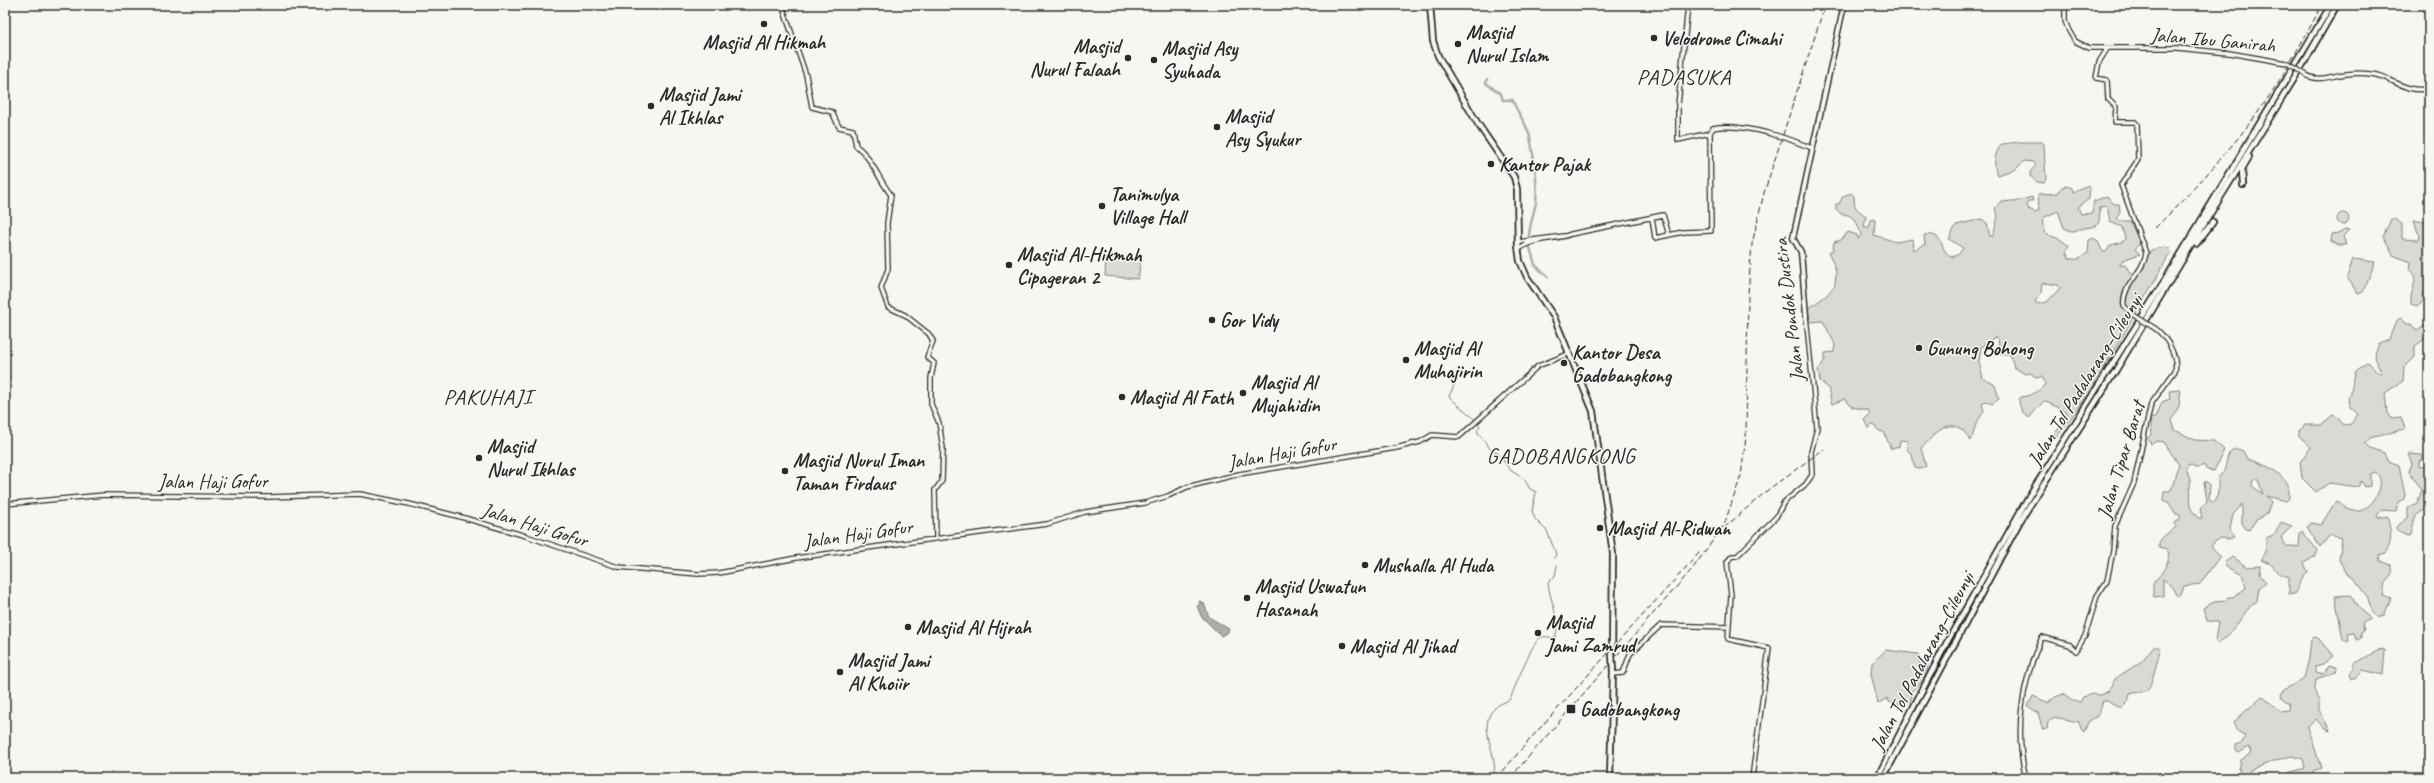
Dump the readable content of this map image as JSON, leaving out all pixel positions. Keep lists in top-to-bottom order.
{
  "streets": {
    "highway": ["Jalan Tol Padalarang–Cileunyi"],
    "main road": ["Jalan Pondok Dustira"],
    "street": ["Jalan Ibu Ganirah", "Jalan Haji Gofur", "Jalan Tipar Barat"]
  },
  "crossings": [
    ["Jalan Ibu Ganirah", "Jalan Tipar Barat"]
  ],
  "districts": ["PADASUKA", "PAKUHAJI", "GADOBANGKONG"],
  "places": {
    "other": [
      "Masjid Al Hikmah",
      "Velodrome Cimahi",
      "Masjid Nurul Islam",
      "Masjid Nurul Falaah",
      "Masjid Asy Syuhada",
      "Masjid Jami Al Ikhlas",
      "Masjid Asy Syukur",
      "Kantor Pajak",
      "Tanimulya Village Hall",
      "Masjid Al-Hikmah Cipageran 2",
      "Gor Vidy",
      "Gunung Bohong",
      "Masjid Al Muhajirin",
      "Kantor Desa Gadobangkong",
      "Masjid Al Mujahidin",
      "Masjid Al Fath",
      "Masjid Nurul Ikhlas",
      "Masjid Nurul Iman Taman Firdaus",
      "Masjid Al-Ridwan",
      "Mushalla Al Huda",
      "Masjid Uswatun Hasanah",
      "Masjid Al Hijrah",
      "Masjid Jami Zamrud",
      "Masjid Al Jihad",
      "Masjid Jami Al Khoiir"
    ],
    "transit": ["Gadobangkong"]
  }
}
